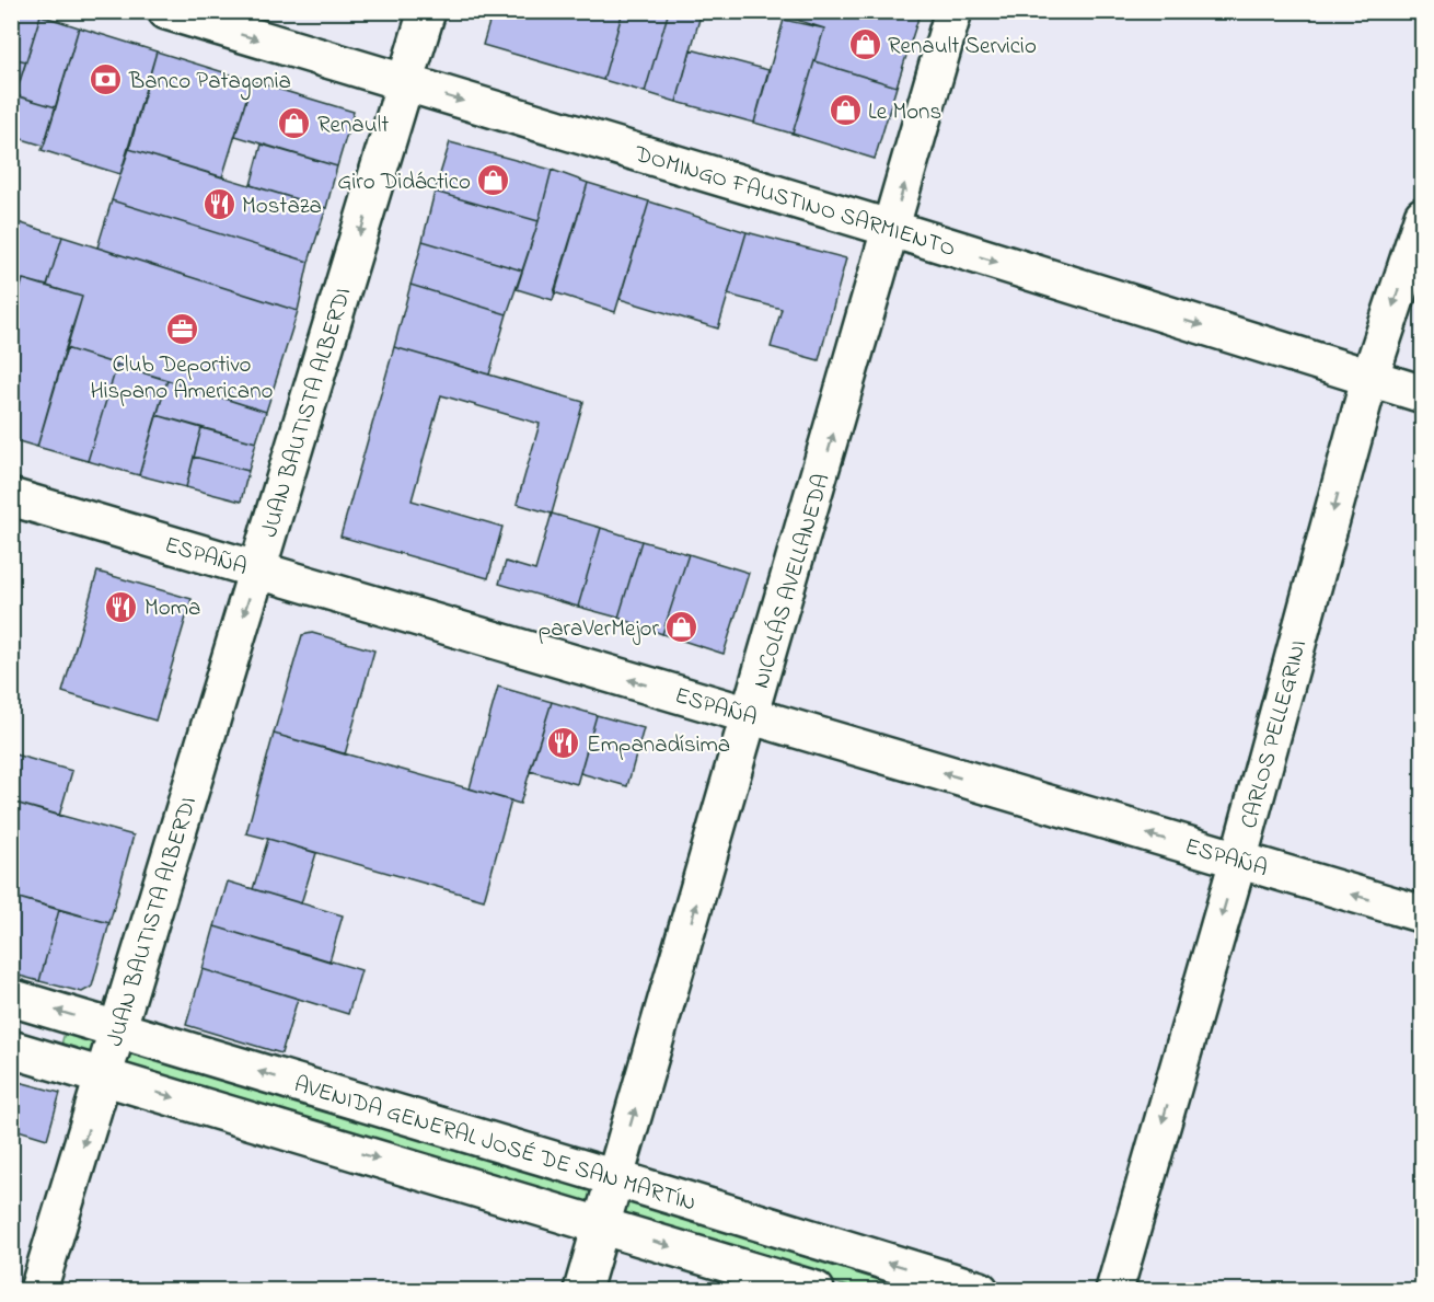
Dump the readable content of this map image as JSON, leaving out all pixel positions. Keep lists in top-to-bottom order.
{
  "streets": {
    "street": [
      "DOMINGO FAUSTINO SARMIENTO",
      "JUAN BAUTISTA ALBERDI",
      "ESPAÑA",
      "NICOLÁS AVELLANEDA",
      "CARLOS PELLEGRINI",
      "AVENIDA GENERAL JOSÉ DE SAN MARTÍN"
    ]
  },
  "crossings": [
    ["DOMINGO FAUSTINO SARMIENTO", "JUAN BAUTISTA ALBERDI"],
    ["DOMINGO FAUSTINO SARMIENTO", "NICOLÁS AVELLANEDA"],
    ["DOMINGO FAUSTINO SARMIENTO", "CARLOS PELLEGRINI"],
    ["JUAN BAUTISTA ALBERDI", "ESPAÑA"],
    ["JUAN BAUTISTA ALBERDI", "AVENIDA GENERAL JOSÉ DE SAN MARTÍN"],
    ["ESPAÑA", "NICOLÁS AVELLANEDA"],
    ["ESPAÑA", "CARLOS PELLEGRINI"],
    ["NICOLÁS AVELLANEDA", "AVENIDA GENERAL JOSÉ DE SAN MARTÍN"]
  ],
  "one_way": [
    "DOMINGO FAUSTINO SARMIENTO",
    "JUAN BAUTISTA ALBERDI",
    "ESPAÑA",
    "NICOLÁS AVELLANEDA",
    "CARLOS PELLEGRINI"
  ],
  "places": {
    "shop": [
      "Renault Servicio",
      "Le Mons",
      "Renault",
      "Giro Didáctico",
      "paraVerMejor"
    ],
    "bank": ["Banco Patagonia"],
    "restaurant": ["Mostaza", "Moma", "Empanadísima"],
    "office": ["Club Deportivo Hispano Americano"]
  }
}
